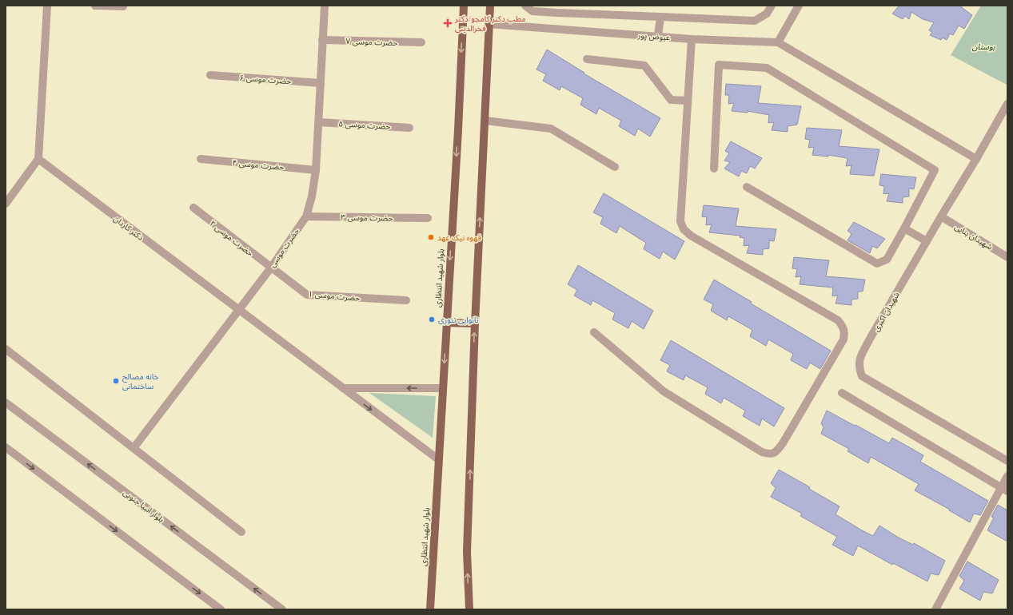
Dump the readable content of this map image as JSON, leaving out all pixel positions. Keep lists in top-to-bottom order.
{
  "streets": {
    "main road": ["بلوار شهید انتظاری"],
    "street": [
      "عیوض پور",
      "حضرت موسی ۷",
      "حضرت موسی ۶",
      "حضرت موسی ۵",
      "حضرت موسی ۴",
      "حضرت موسی ۳",
      "دکتر کاردان",
      "شهیدان بنایی",
      "حضرت موسی ۲",
      "حضرت موسی",
      "حضرت موسی ۱",
      "شهیدان اکبری",
      "بلوار انبیا جنوبی"
    ]
  },
  "crossings": [
    ["حضرت موسی ۷", "حضرت موسی"],
    ["حضرت موسی ۶", "حضرت موسی"],
    ["حضرت موسی ۵", "حضرت موسی"],
    ["حضرت موسی ۴", "حضرت موسی"],
    ["حضرت موسی ۳", "حضرت موسی"],
    ["دکتر کاردان", "حضرت موسی"],
    ["دکتر کاردان", "بلوار شهید انتظاری"],
    ["شهیدان بنایی", "شهیدان اکبری"],
    ["حضرت موسی ۲", "حضرت موسی"],
    ["حضرت موسی ۲", "حضرت موسی ۱"],
    ["حضرت موسی", "حضرت موسی ۱"]
  ],
  "parks": ["بوستان"],
  "places": {
    "health": ["مطب دکتر کامجو/دکتر فخرالدینی"],
    "other": ["قهوه نیک عهد", "نانوایی تنوری", "خانه مصالح ساختمانی"]
  }
}
